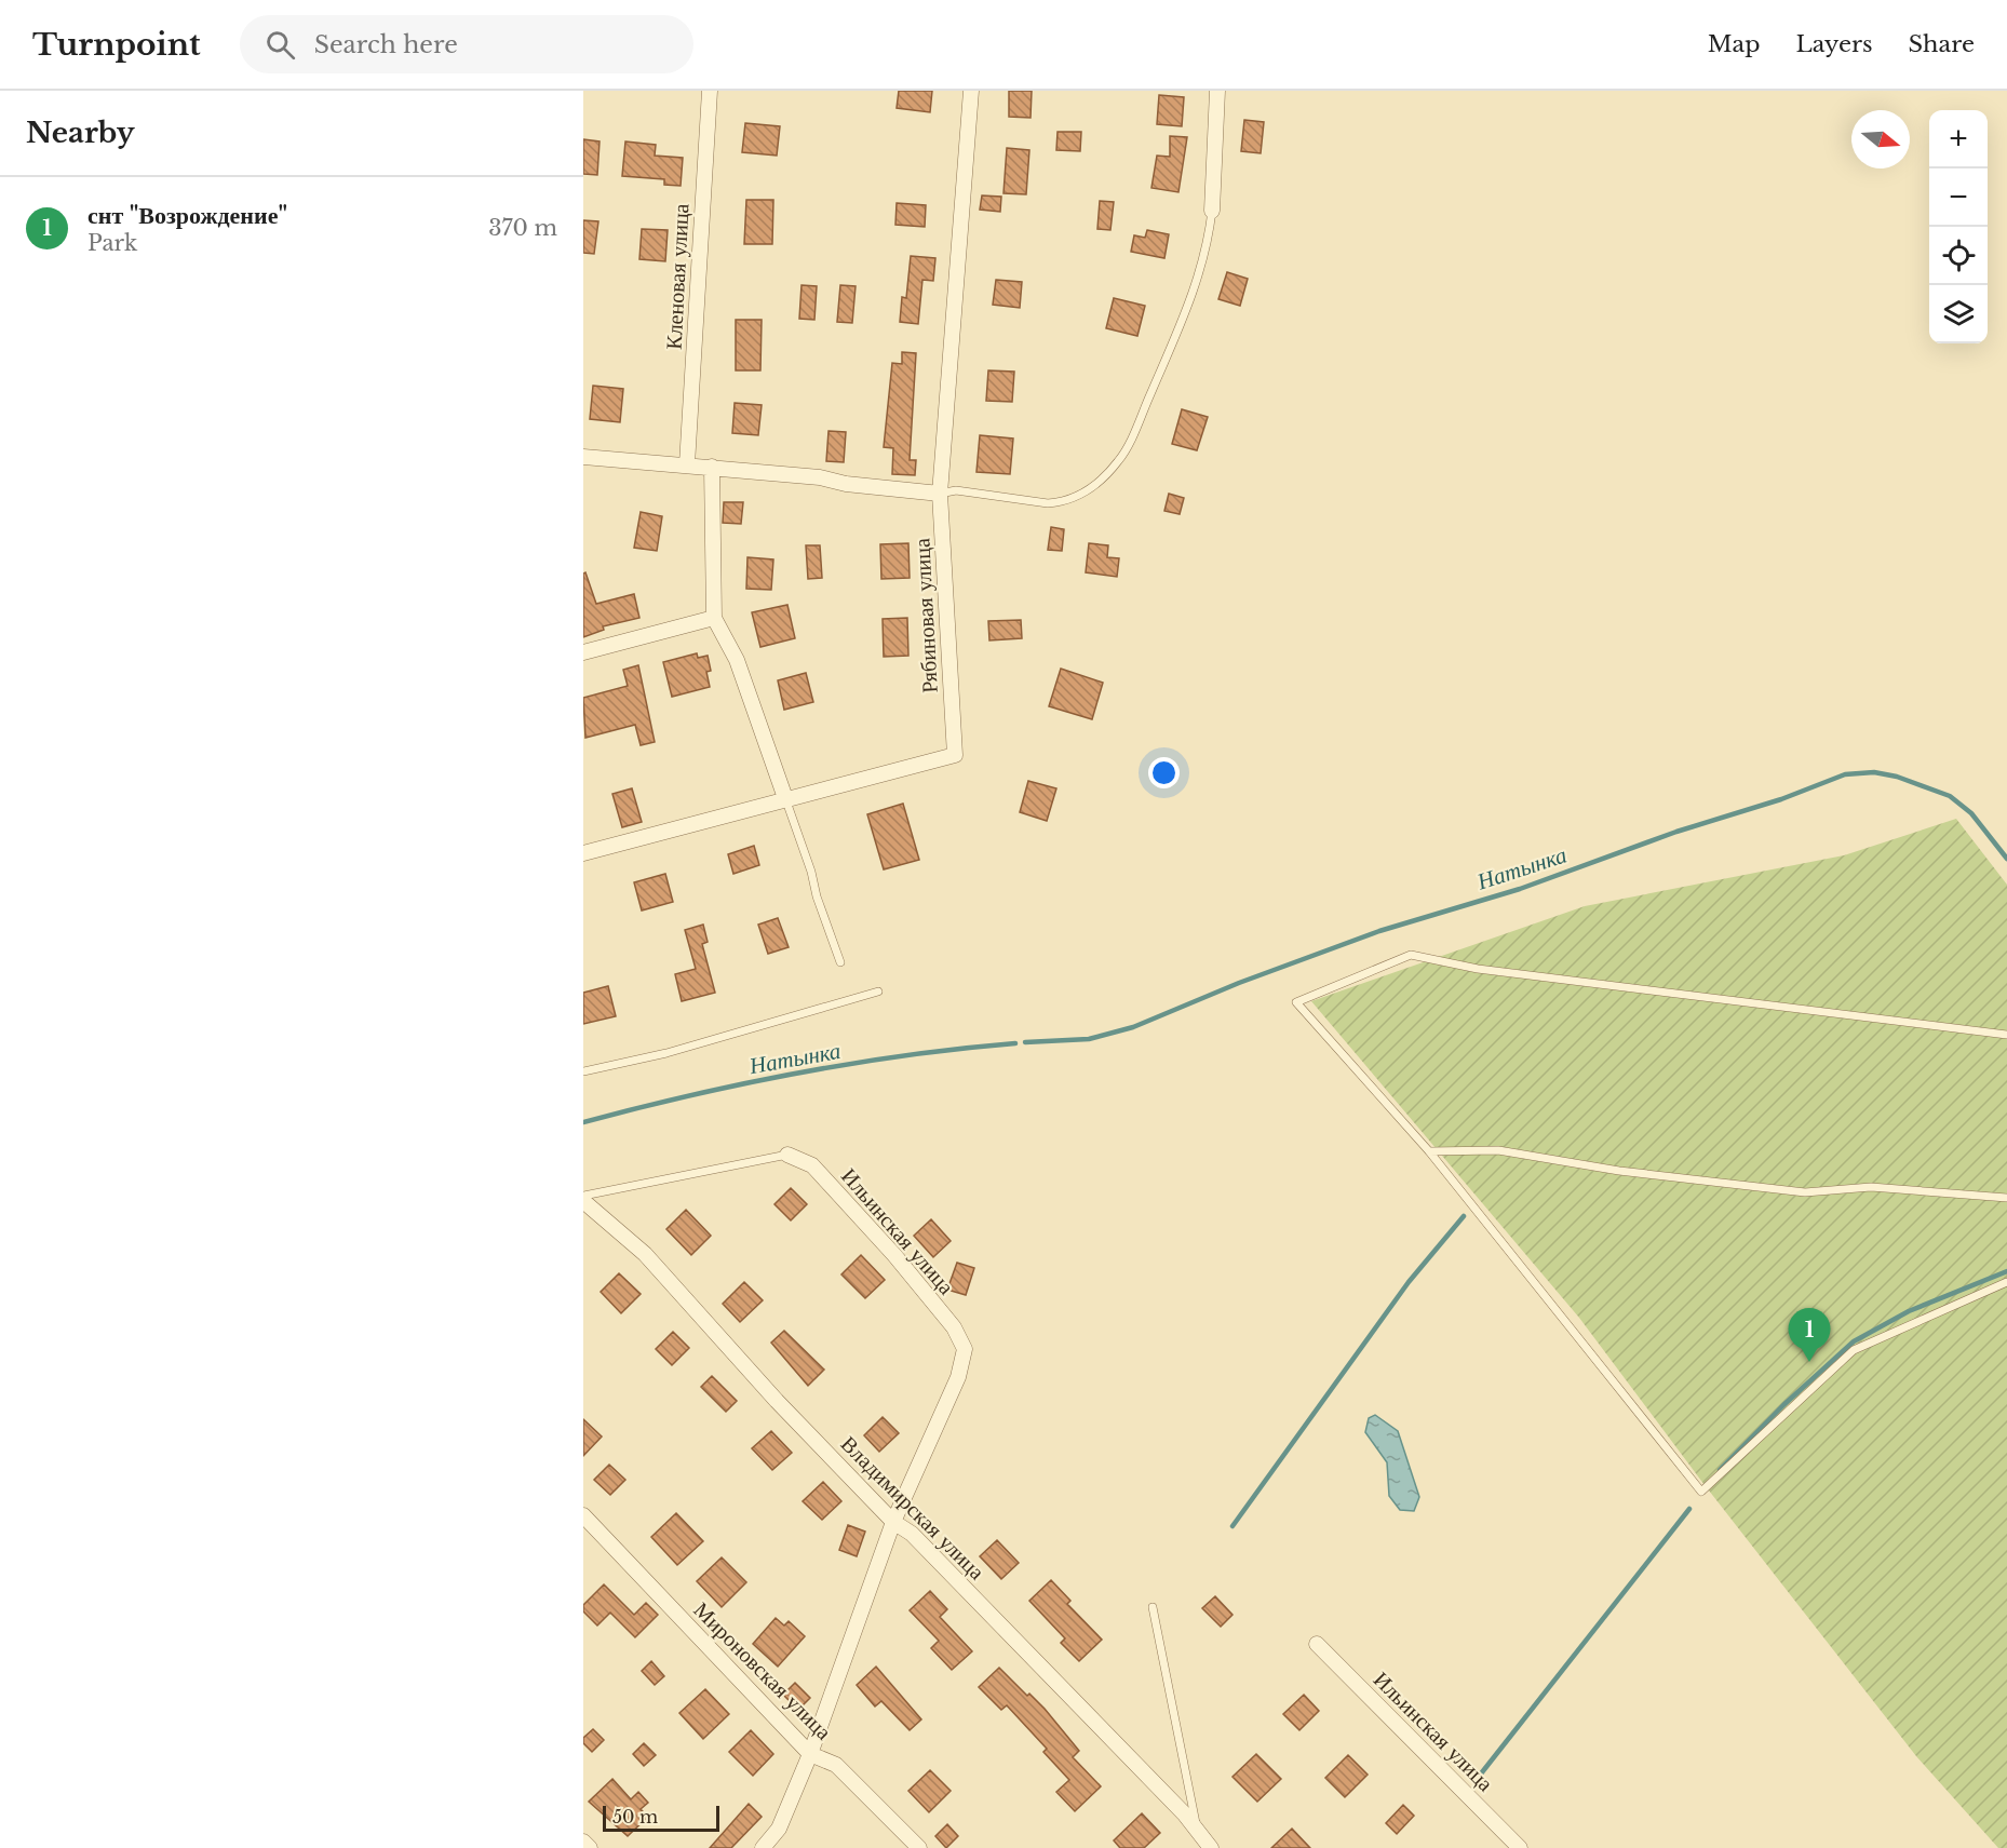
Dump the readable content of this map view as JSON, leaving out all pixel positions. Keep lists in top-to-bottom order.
{
  "streets": {
    "street": [
      "Кленовая улица",
      "Рябиновая улица",
      "Ильинская улица",
      "Владимирская улица",
      "Мироновская улица"
    ]
  },
  "crossings": [
    ["Ильинская улица", "Владимирская улица"]
  ],
  "water": ["Натынка"],
  "scale_bar": "50 m",
  "north": "right",
  "page": {
    "header": "Turnpoint",
    "search": "Search here",
    "nav": ["Map", "Layers", "Share"],
    "heading": "Nearby",
    "map_buttons": ["+", "−"],
    "list": [
      {
        "mark": "1",
        "name": "снт \"Возрождение\"",
        "note": "Park",
        "value": "370 m"
      }
    ],
    "pins": "1",
    "scale": "50 m"
  }
}
